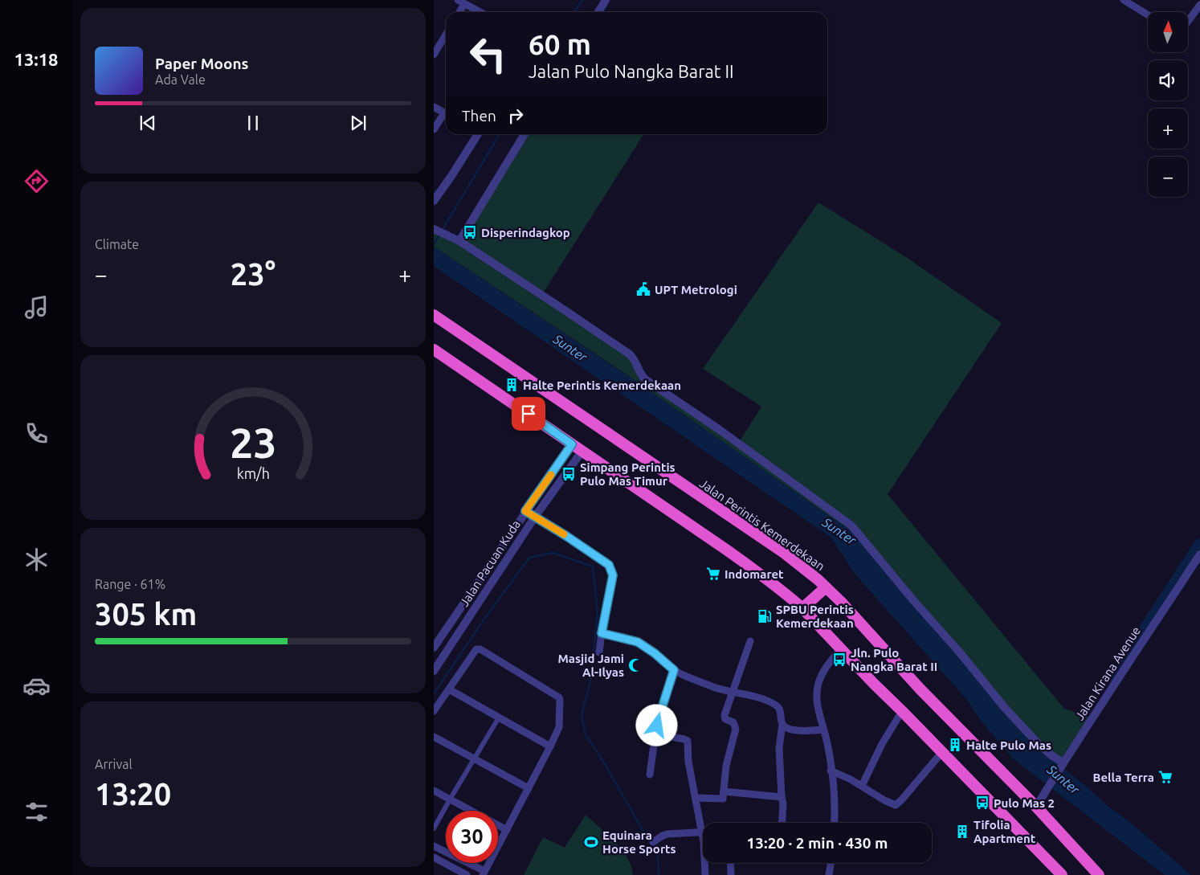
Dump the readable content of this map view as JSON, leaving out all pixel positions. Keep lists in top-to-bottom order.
{
  "streets": {
    "highway": ["Jalan Perintis Kemerdekaan"],
    "street": ["Jalan Pacuan Kuda", "Jalan Kirana Avenue"]
  },
  "crossings": [
    ["Jalan Perintis Kemerdekaan", "Jalan Kirana Avenue"]
  ],
  "water": ["Sunter"],
  "places": {
    "bus stop": [
      "Disperindagkop",
      "Simpang Perintis Pulo Mas Timur",
      "Jln. Pulo Nangka Barat II",
      "Pulo Mas 2"
    ],
    "public building": ["UPT Metrologi"],
    "building": ["Halte Perintis Kemerdekaan", "Halte Pulo Mas", "Tifolia Apartment"],
    "supermarket": ["Indomaret", "Bella Terra"],
    "fuel station": ["SPBU Perintis Kemerdekaan"],
    "mosque": ["Masjid Jami Al-Ilyas"],
    "sports": ["Equinara Horse Sports"]
  },
  "north": "top",
  "page": {
    "tabs": "13:18",
    "map_buttons": ["+", "−"],
    "turn": ["60 m", "Jalan Pulo Nangka Barat II"],
    "song": ["Paper Moons", "Ada Vale"],
    "then": "Then",
    "tile": [
      "Climate",
      ["Range · 61%", "305 km"],
      ["Arrival", "13:20"]
    ],
    "heat": ["−", "23°", "+"],
    "limit": "30",
    "trip": "13:20 · 2 min · 430 m",
    "gauge": ["23", "km/h"]
  }
}
